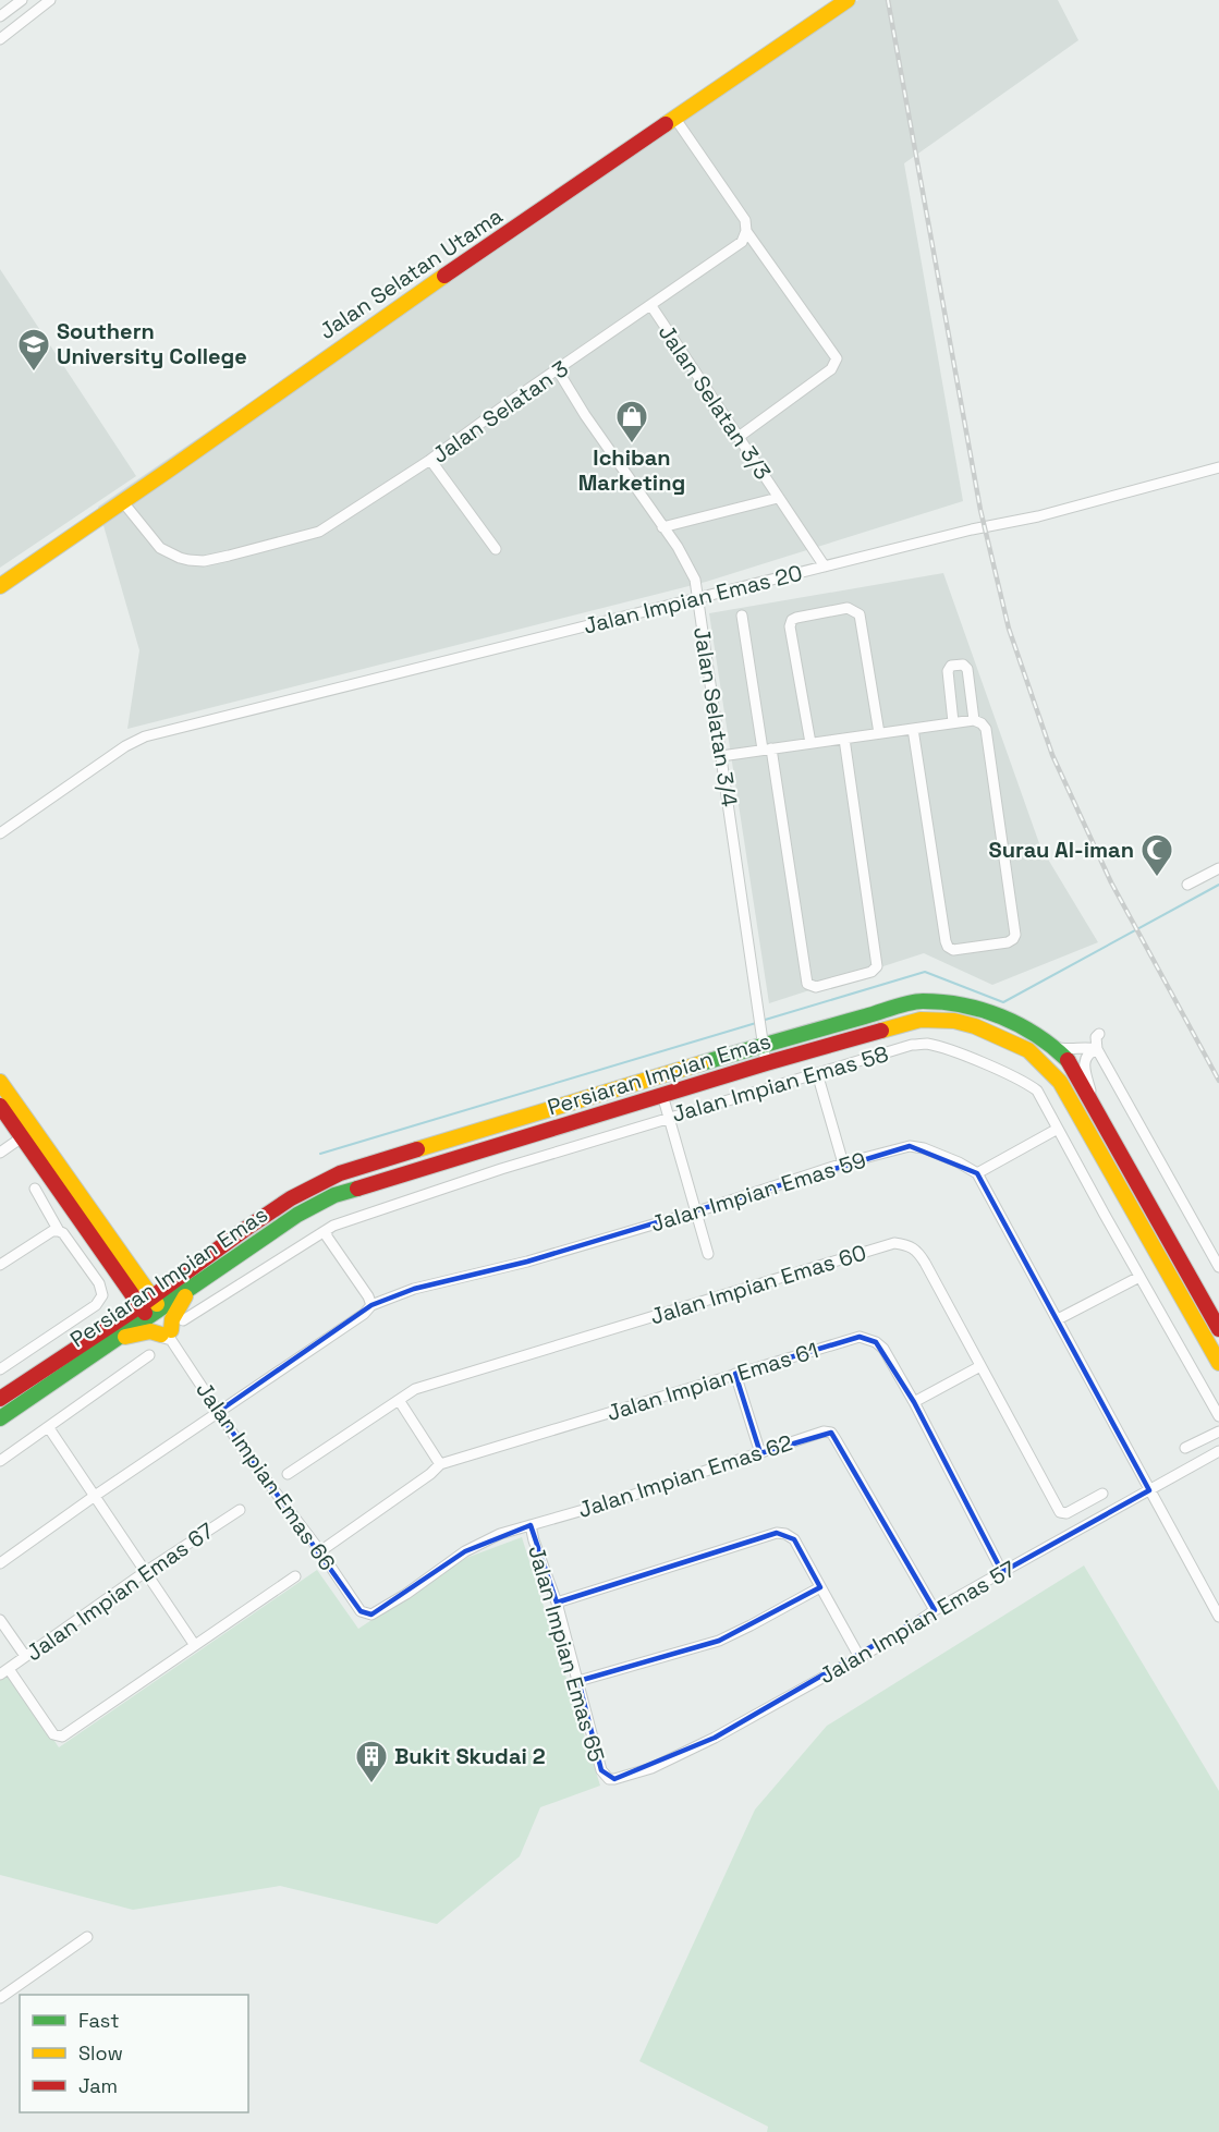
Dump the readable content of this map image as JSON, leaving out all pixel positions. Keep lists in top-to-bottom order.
{
  "streets": {
    "main road": ["Jalan Selatan Utama", "Persiaran Impian Emas"],
    "street": [
      "Jalan Selatan 3/3",
      "Jalan Selatan 3",
      "Jalan Impian Emas 20",
      "Jalan Selatan 3/4",
      "Jalan Impian Emas 58",
      "Jalan Impian Emas 59",
      "Jalan Impian Emas 60",
      "Jalan Impian Emas 61",
      "Jalan Impian Emas 66",
      "Jalan Impian Emas 62",
      "Jalan Impian Emas 67",
      "Jalan Impian Emas 57",
      "Jalan Impian Emas 65"
    ]
  },
  "crossings": [
    ["Jalan Selatan Utama", "Jalan Selatan 3"],
    ["Jalan Selatan 3/3", "Jalan Selatan 3"],
    ["Jalan Selatan 3/3", "Jalan Impian Emas 20"],
    ["Jalan Selatan 3/3", "Jalan Selatan 3/4"],
    ["Jalan Selatan 3", "Jalan Selatan 3/4"],
    ["Jalan Impian Emas 20", "Jalan Selatan 3/4"],
    ["Jalan Selatan 3/4", "Persiaran Impian Emas"],
    ["Persiaran Impian Emas", "Jalan Impian Emas 66"],
    ["Jalan Impian Emas 58", "Jalan Impian Emas 66"],
    ["Jalan Impian Emas 59", "Jalan Impian Emas 66"],
    ["Jalan Impian Emas 61", "Jalan Impian Emas 66"],
    ["Jalan Impian Emas 61", "Jalan Impian Emas 57"],
    ["Jalan Impian Emas 66", "Jalan Impian Emas 62"],
    ["Jalan Impian Emas 62", "Jalan Impian Emas 57"],
    ["Jalan Impian Emas 62", "Jalan Impian Emas 65"],
    ["Jalan Impian Emas 57", "Jalan Impian Emas 65"]
  ],
  "places": {
    "school or university": ["Southern University College"],
    "shop": ["Ichiban Marketing"],
    "mosque": ["Surau Al-iman"],
    "building": ["Bukit Skudai 2"]
  },
  "legend": ["Fast", "Slow", "Jam"]
}
